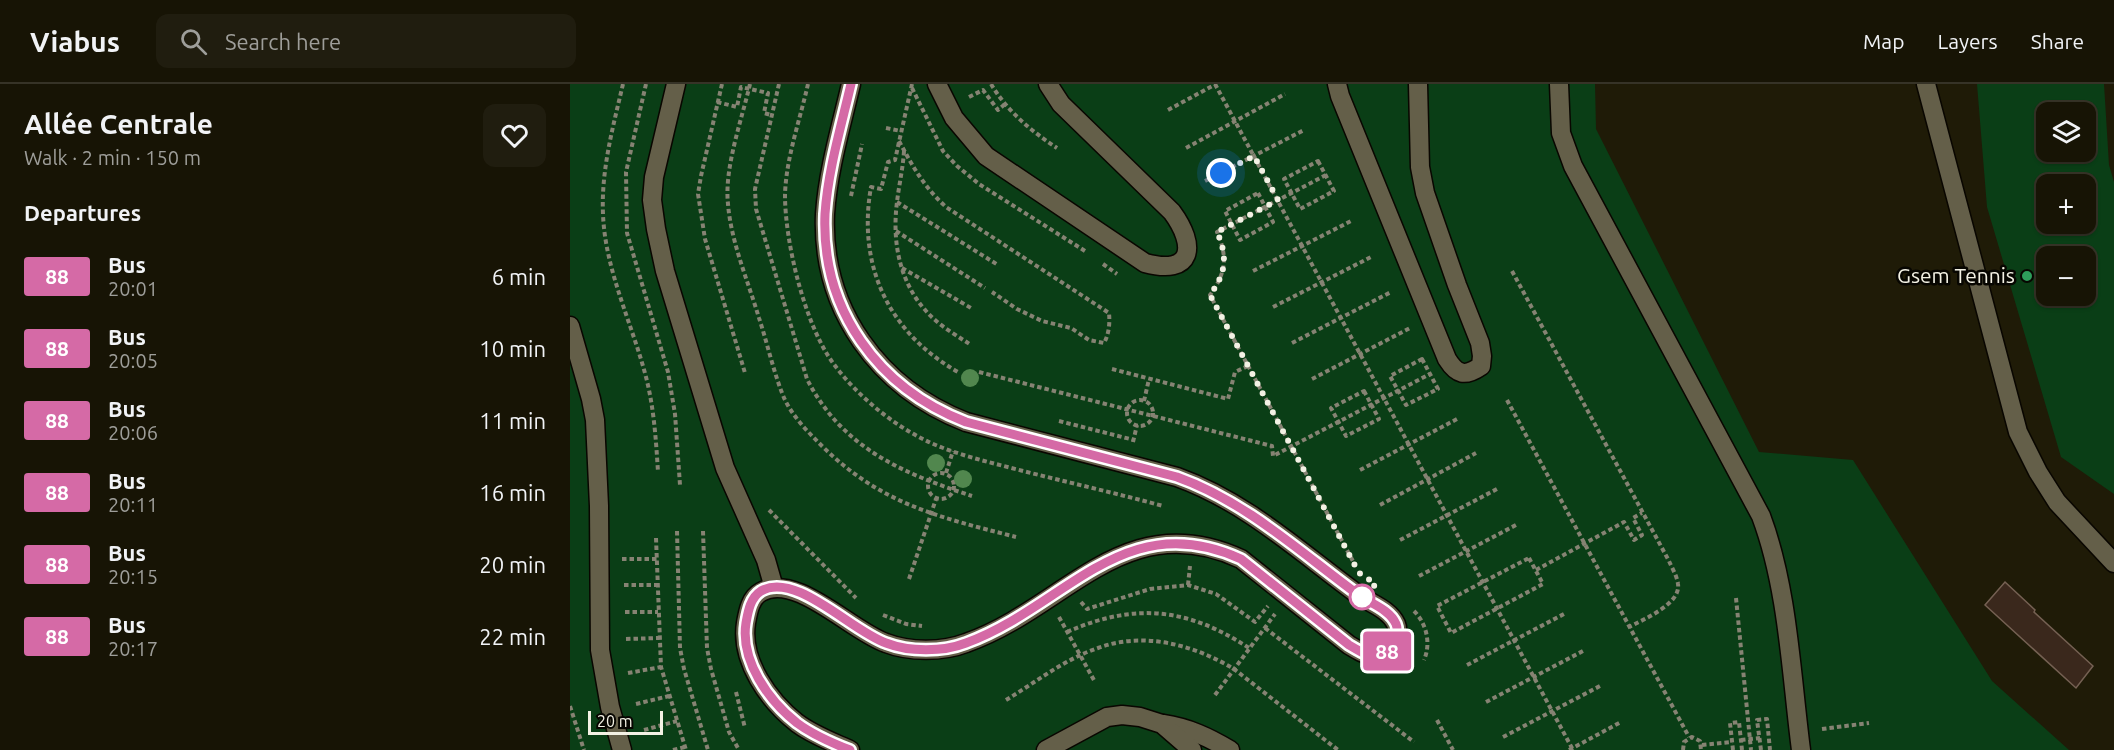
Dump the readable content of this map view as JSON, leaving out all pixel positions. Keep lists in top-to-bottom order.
{
  "places": ["Gsem Tennis"],
  "lines": ["bus line 88"],
  "scale_bar": "20 m",
  "page": {
    "header": "Viabus",
    "search": "Search here",
    "nav": ["Map", "Layers", "Share"],
    "heading": [
      ["Allée Centrale", "Walk · 2 min · 150 m"],
      "Departures"
    ],
    "on_map": "88",
    "map_buttons": ["+", "−"],
    "list": [
      {
        "mark": "88",
        "name": "Bus",
        "note": "20:01",
        "value": "6 min"
      },
      {
        "mark": "88",
        "name": "Bus",
        "note": "20:05",
        "value": "10 min"
      },
      {
        "mark": "88",
        "name": "Bus",
        "note": "20:06",
        "value": "11 min"
      },
      {
        "mark": "88",
        "name": "Bus",
        "note": "20:11",
        "value": "16 min"
      },
      {
        "mark": "88",
        "name": "Bus",
        "note": "20:15",
        "value": "20 min"
      },
      {
        "mark": "88",
        "name": "Bus",
        "note": "20:17",
        "value": "22 min"
      }
    ],
    "scale": "20 m"
  }
}
